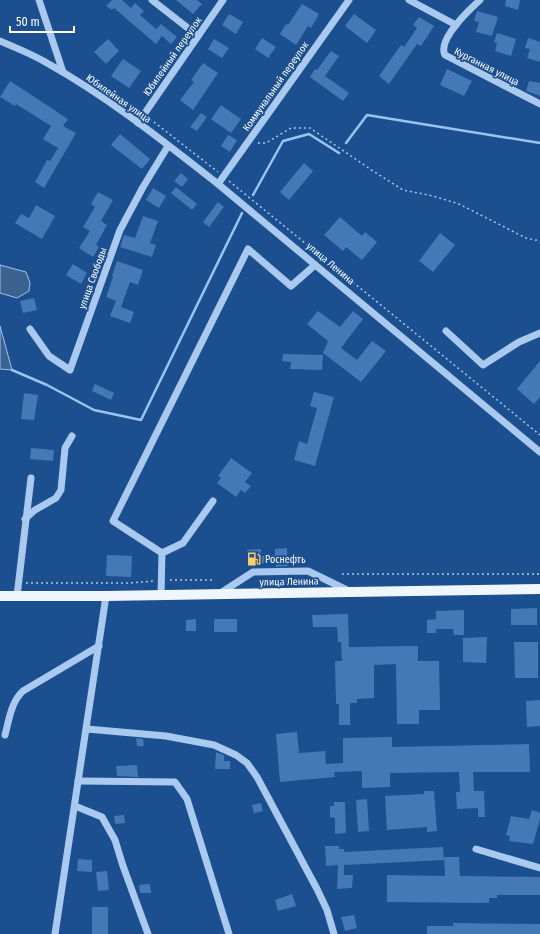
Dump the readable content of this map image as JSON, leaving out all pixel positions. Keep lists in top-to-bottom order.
{
  "streets": {
    "main road": ["улица Ленина"],
    "street": [
      "Юбилейный переулок",
      "Курганная улица",
      "Коммунальный переулок",
      "Юбилейная улица",
      "улица Свободы"
    ]
  },
  "crossings": [
    ["Юбилейный переулок", "Юбилейная улица"],
    ["Коммунальный переулок", "Юбилейная улица"],
    ["Коммунальный переулок", "улица Ленина"],
    ["Юбилейная улица", "улица Ленина"],
    ["Юбилейная улица", "улица Свободы"]
  ],
  "places": {
    "fuel station": ["Роснефть"]
  },
  "scale_bar": "50 m"
}
